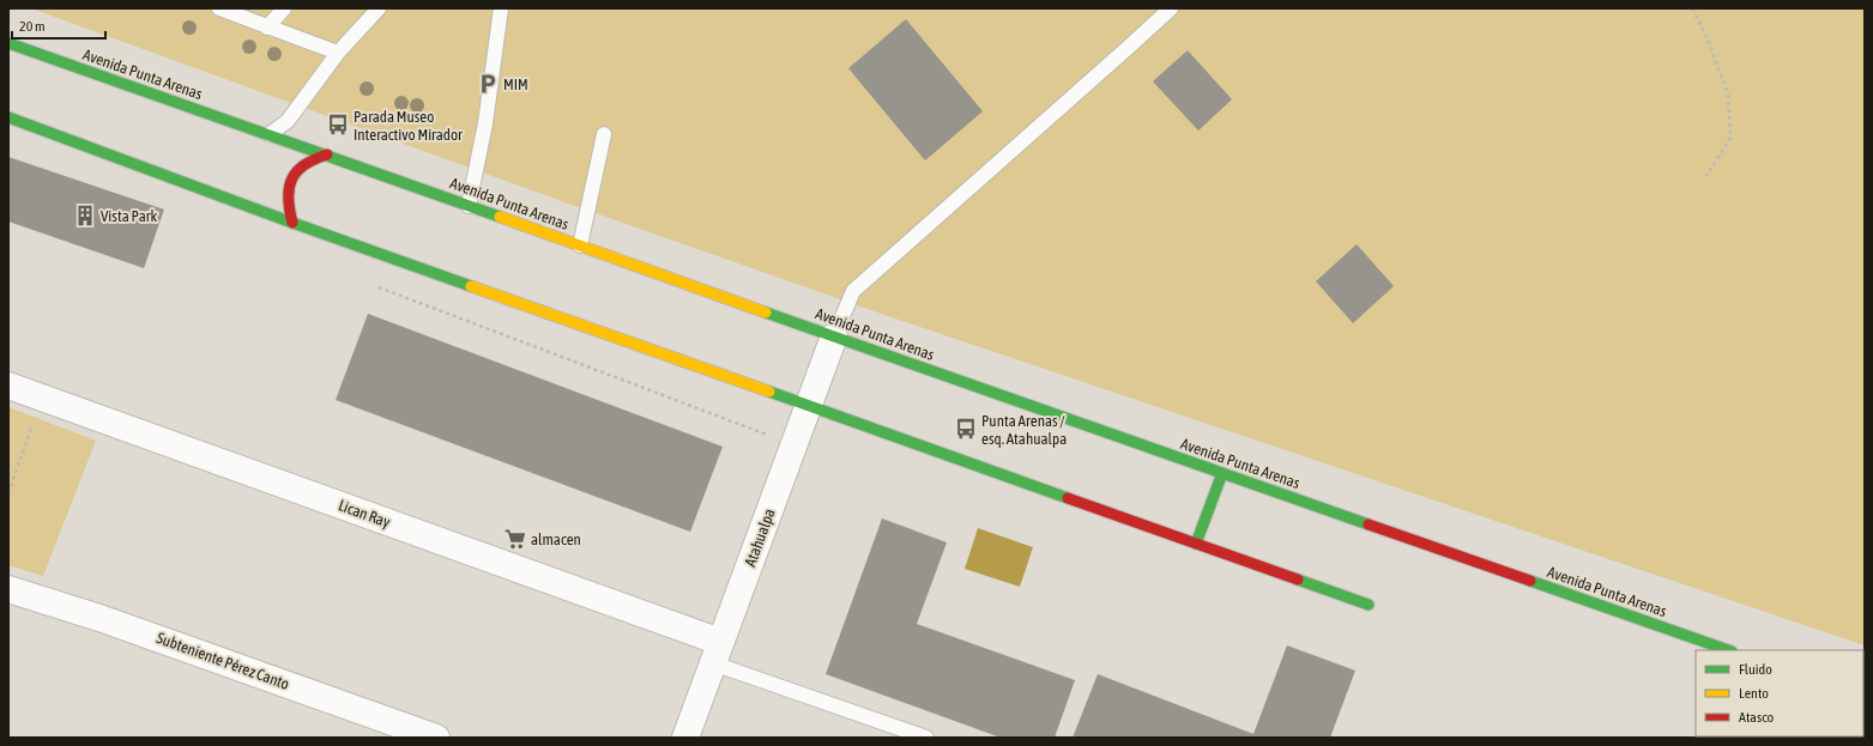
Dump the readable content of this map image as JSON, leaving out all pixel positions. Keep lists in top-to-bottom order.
{
  "streets": {
    "main road": ["Avenida Punta Arenas"],
    "street": ["Lican Ray", "Atahualpa", "Subteniente Pérez Canto"]
  },
  "crossings": [
    ["Avenida Punta Arenas", "Atahualpa"],
    ["Lican Ray", "Atahualpa"]
  ],
  "places": {
    "parking": ["MIM"],
    "bus stop": ["Parada Museo Interactivo Mirador", "Punta Arenas / esq. Atahualpa"],
    "building": ["Vista Park"],
    "supermarket": ["almacen"]
  },
  "legend": ["Fluido", "Lento", "Atasco"],
  "scale_bar": "20 m"
}
